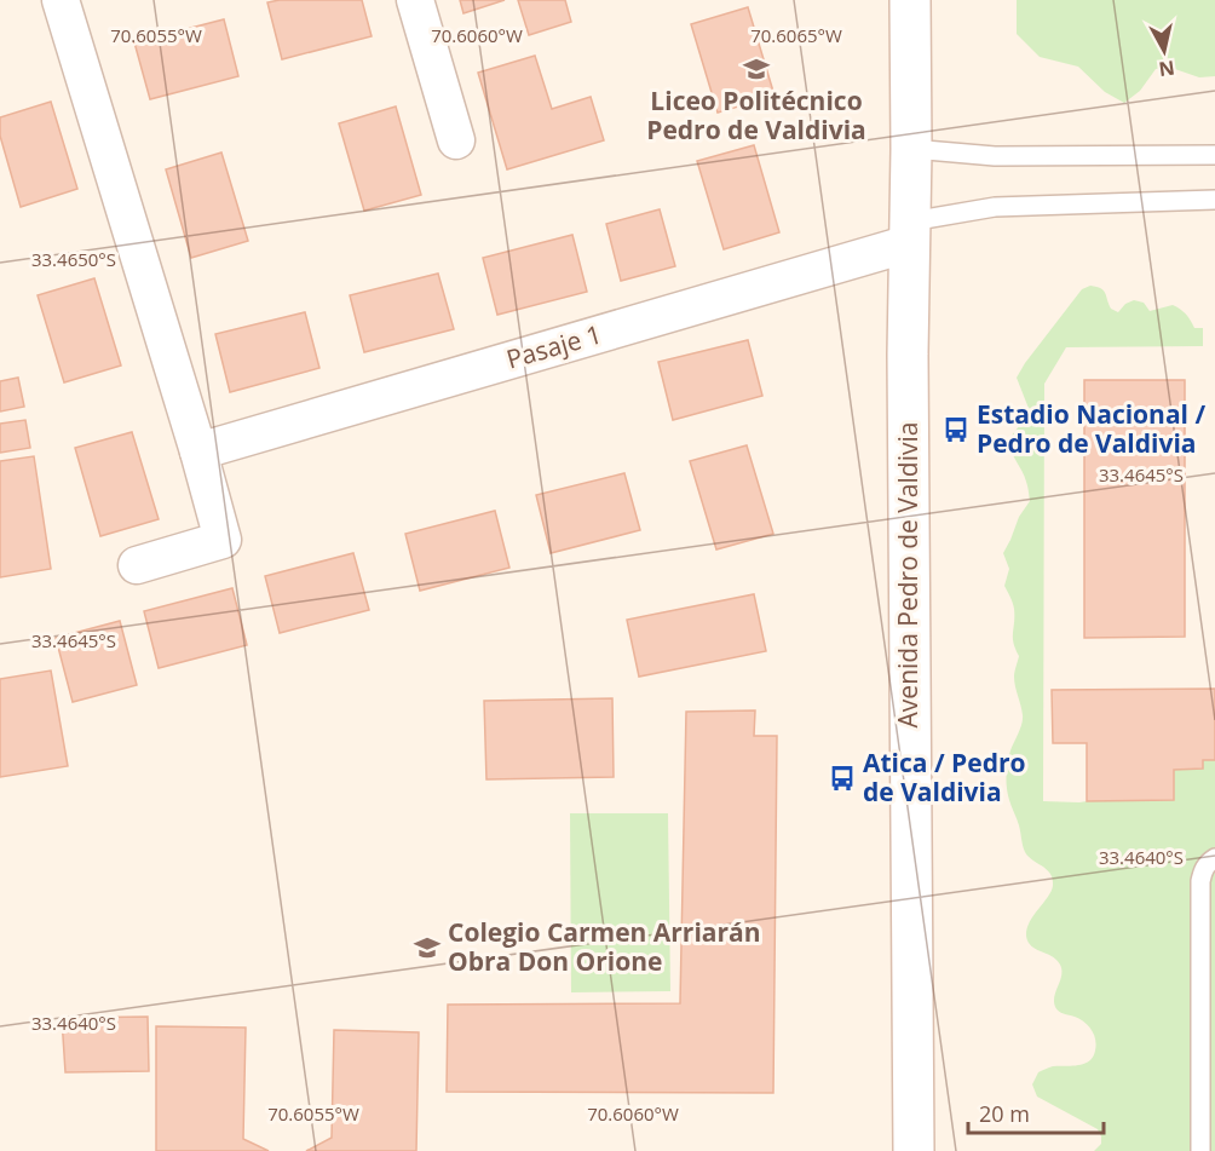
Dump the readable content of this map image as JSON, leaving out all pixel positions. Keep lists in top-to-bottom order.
{
  "streets": {
    "main road": ["Avenida Pedro de Valdivia"],
    "street": ["Pasaje 1"]
  },
  "crossings": [
    ["Pasaje 1", "Avenida Pedro de Valdivia"]
  ],
  "places": {
    "school or university": ["Liceo Politécnico Pedro de Valdivia", "Colegio Carmen Arriarán Obra Don Orione"],
    "bus stop": ["Estadio Nacional / Pedro de Valdivia", "Atica / Pedro de Valdivia"]
  },
  "scale_bar": "20 m",
  "north": "bottom",
  "coordinates": [
    "70.6055°W",
    "70.6060°W",
    "70.6065°W",
    "33.4650°S",
    "33.4645°S",
    "33.4640°S"
  ]
}
